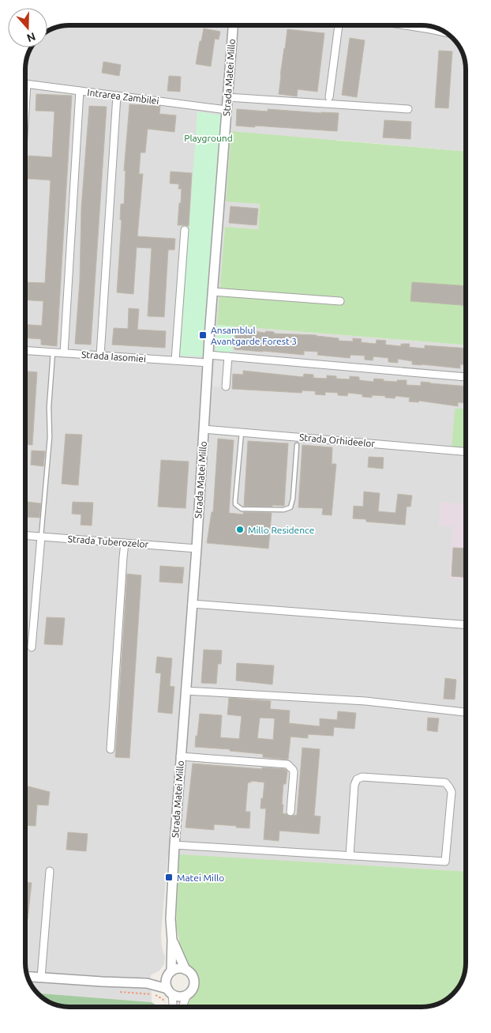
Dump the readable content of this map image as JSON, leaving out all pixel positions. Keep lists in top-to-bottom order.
{
  "streets": {
    "street": [
      "Strada Matei Millo",
      "Intrarea Zambilei",
      "Strada Iasomiei",
      "Strada Orhideelor",
      "Strada Tuberozelor"
    ]
  },
  "crossings": [
    ["Strada Matei Millo", "Intrarea Zambilei"],
    ["Strada Matei Millo", "Strada Iasomiei"],
    ["Strada Matei Millo", "Strada Orhideelor"],
    ["Strada Matei Millo", "Strada Tuberozelor"]
  ],
  "parks": ["Playground"],
  "places": {
    "transit": ["Ansamblul Avantgarde Forest 3", "Matei Millo"],
    "other": ["Millo Residence"]
  },
  "north": "bottom"
}
